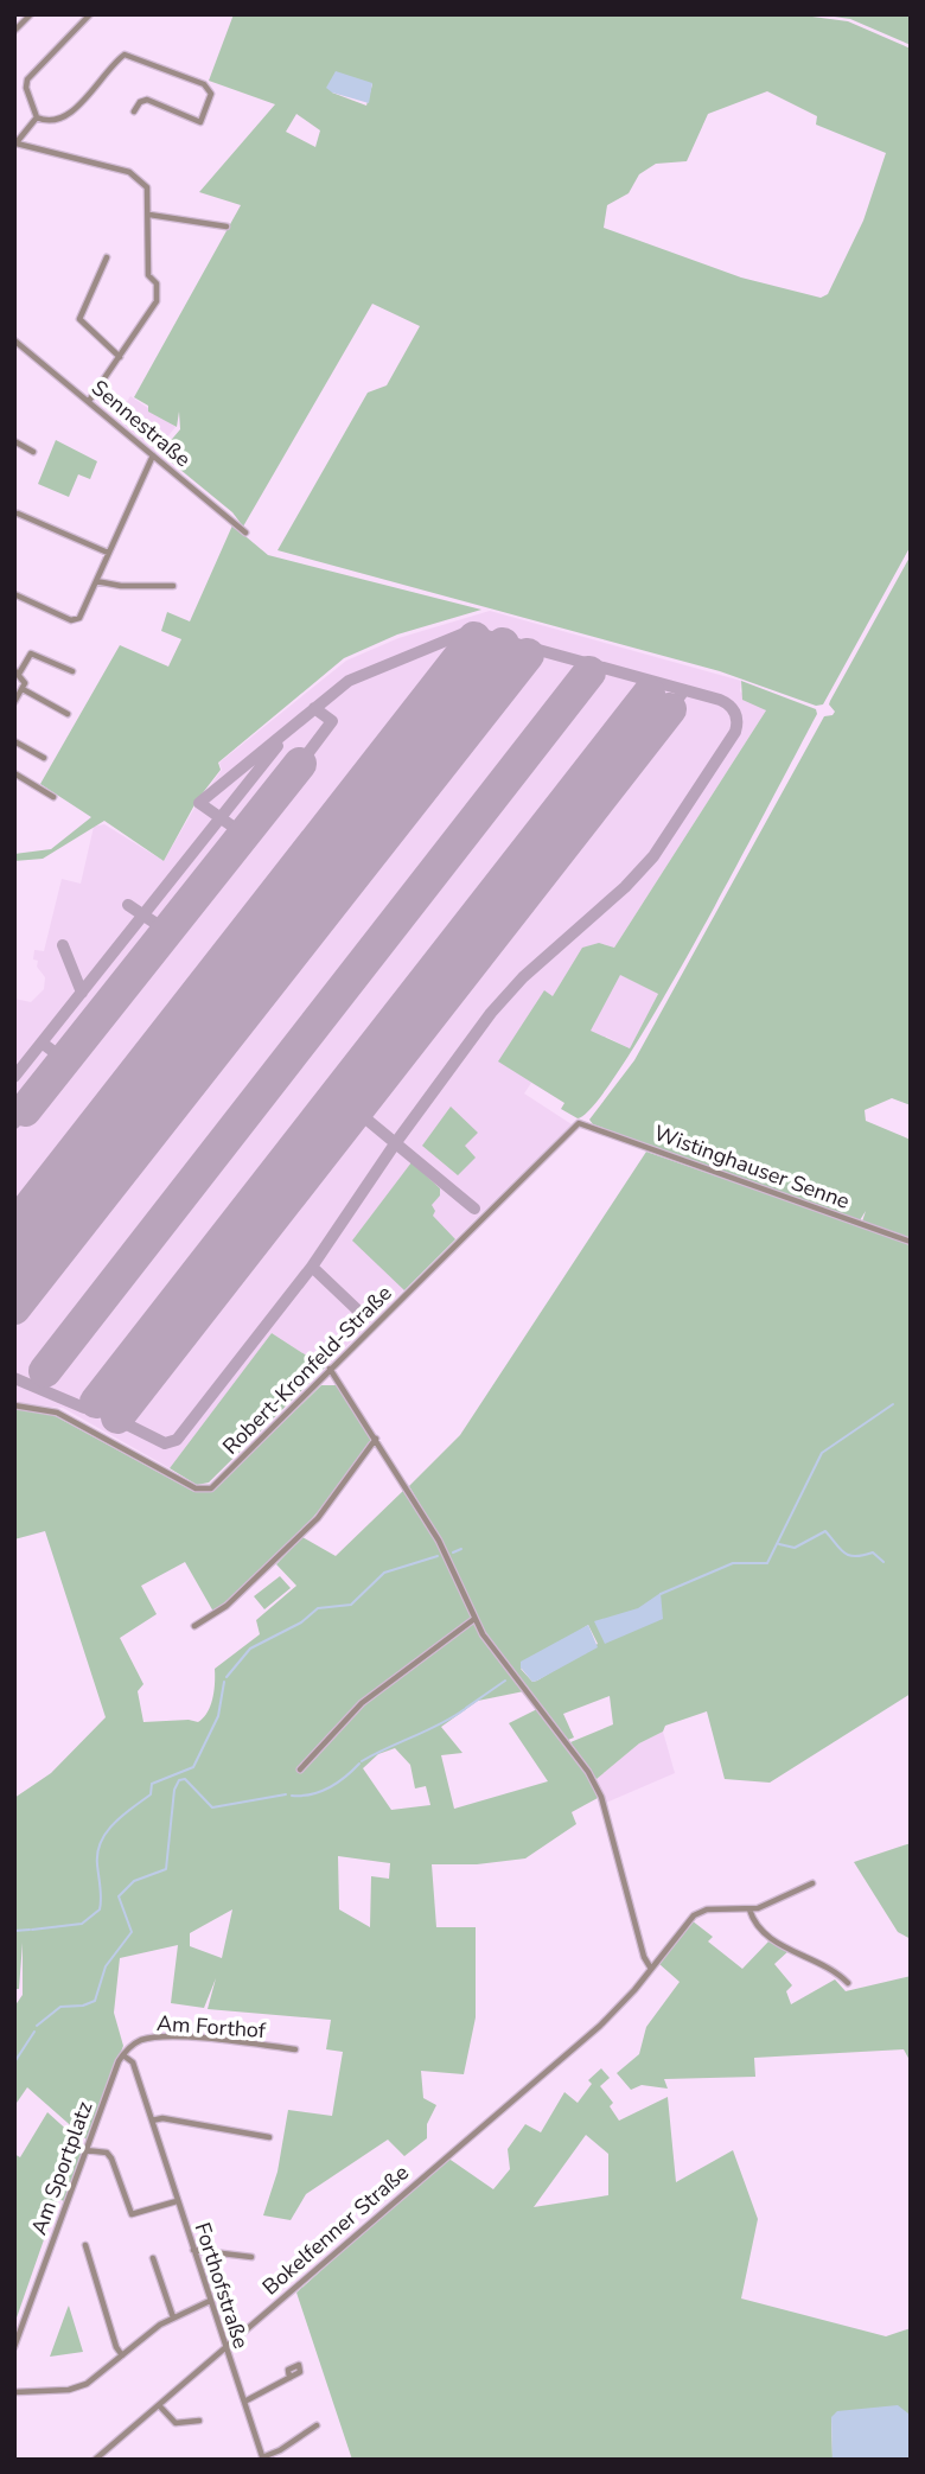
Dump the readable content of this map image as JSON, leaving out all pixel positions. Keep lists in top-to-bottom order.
{
  "streets": {
    "street": [
      "Sennestraße",
      "Wistinghauser Senne",
      "Robert-Kronfeld-Straße",
      "Am Forthof",
      "Am Sportplatz",
      "Bokelfenner Straße",
      "Forthofstraße"
    ]
  },
  "crossings": [
    ["Wistinghauser Senne", "Robert-Kronfeld-Straße"],
    ["Am Forthof", "Am Sportplatz"],
    ["Am Forthof", "Forthofstraße"],
    ["Am Sportplatz", "Forthofstraße"],
    ["Bokelfenner Straße", "Forthofstraße"]
  ]
}
